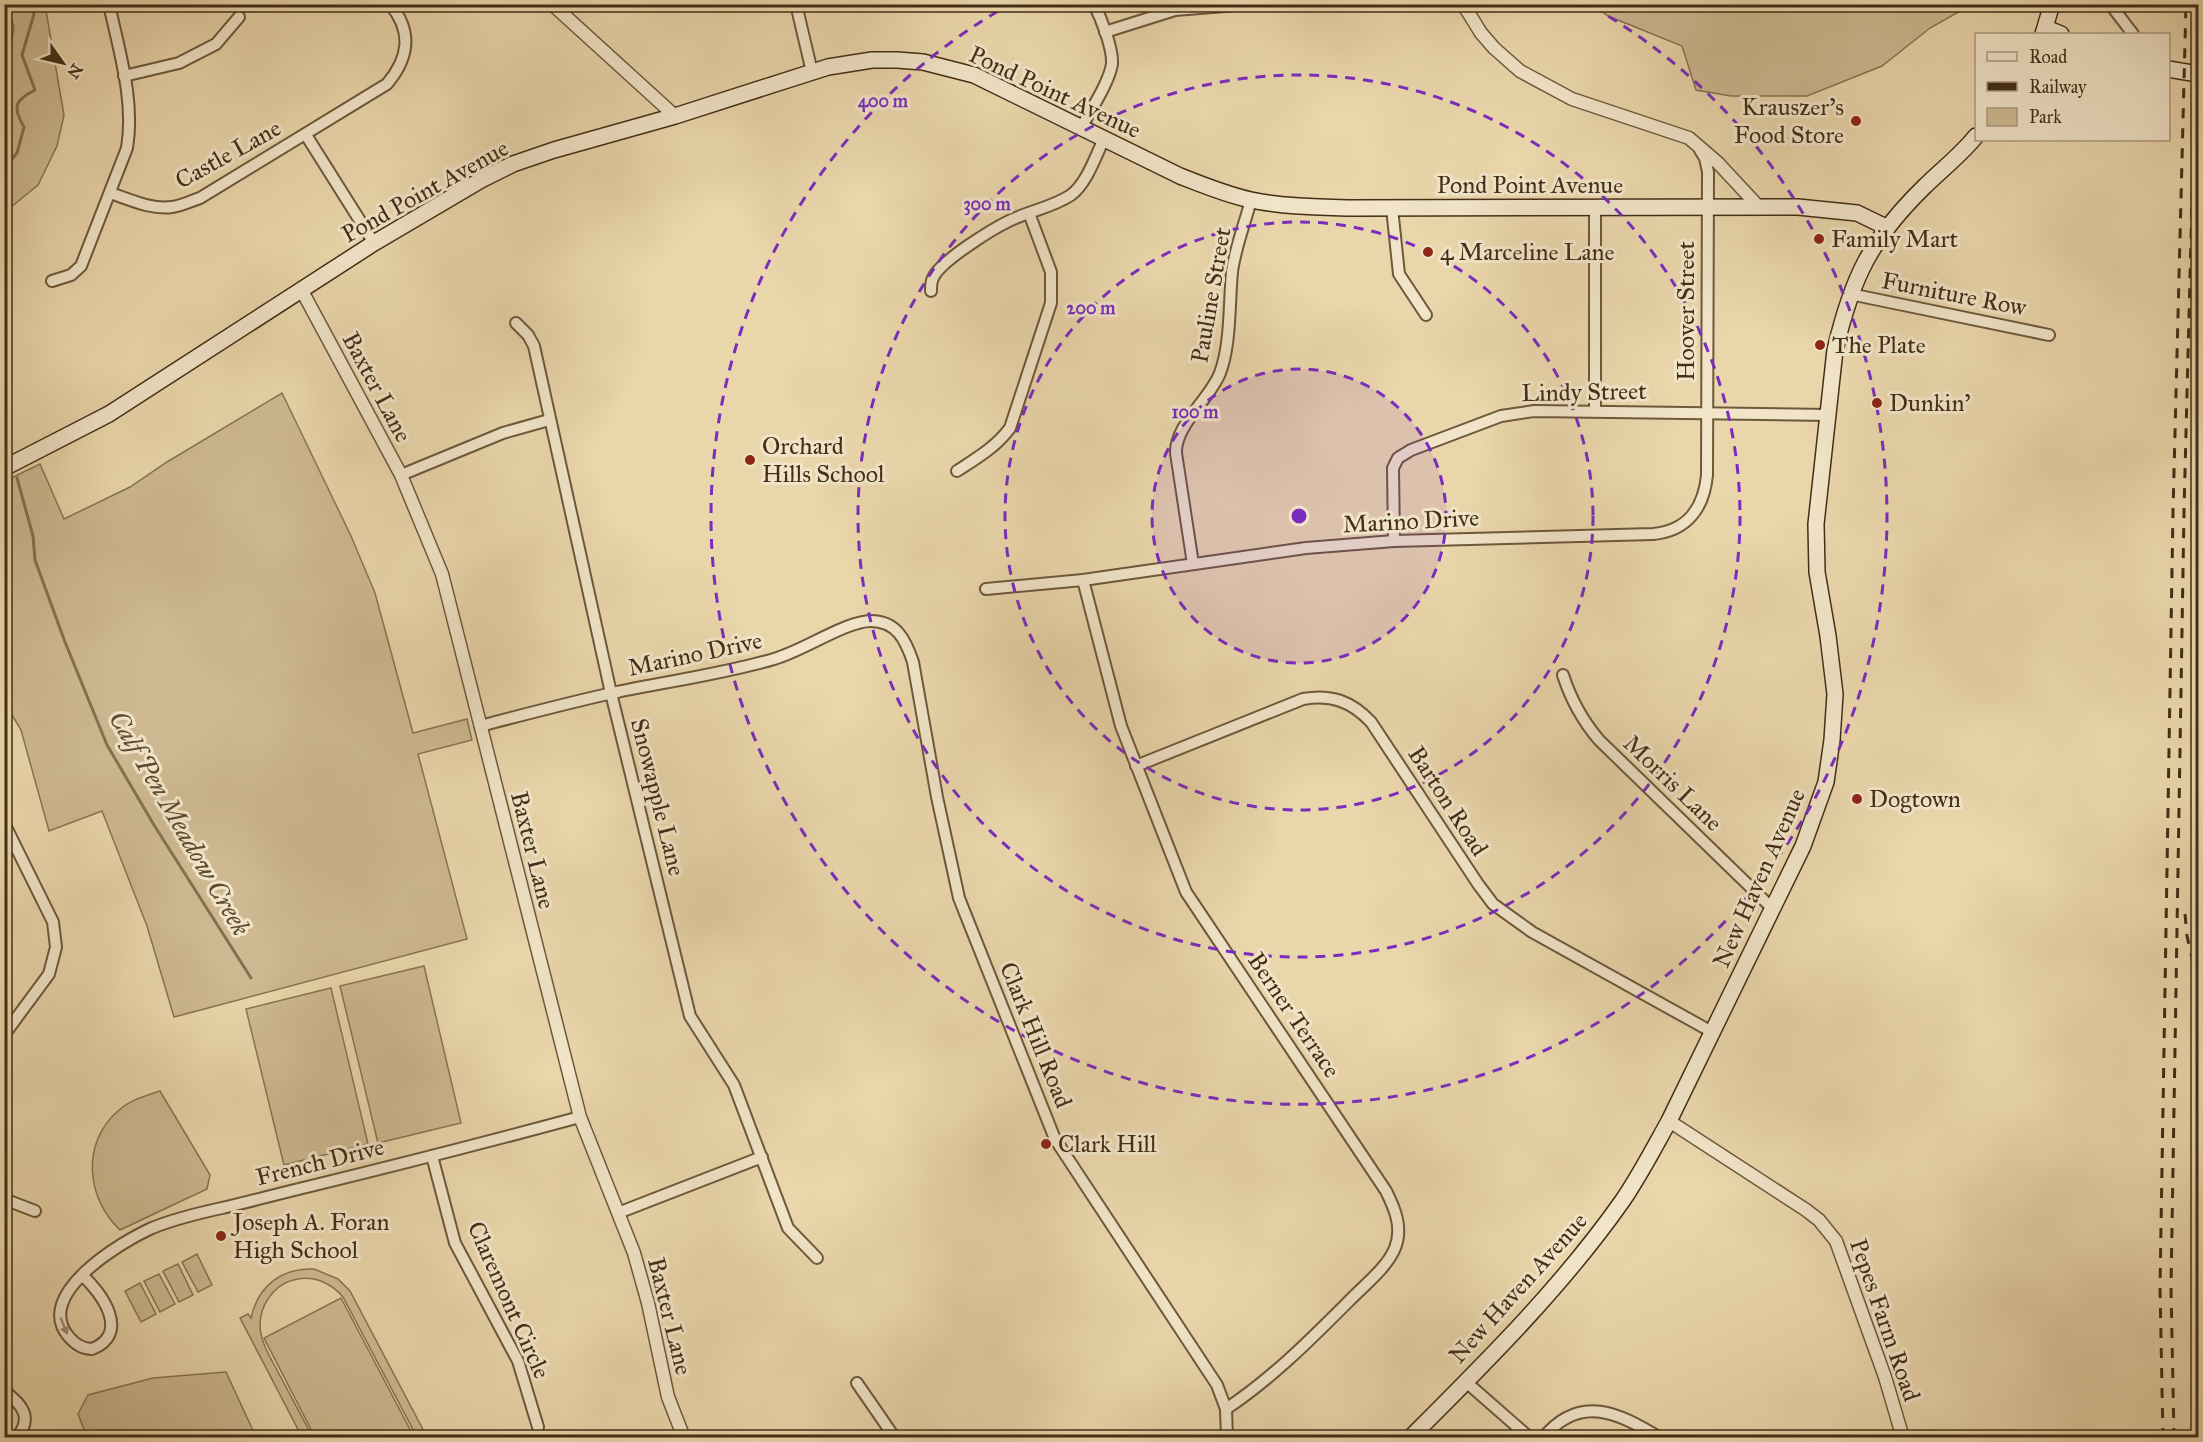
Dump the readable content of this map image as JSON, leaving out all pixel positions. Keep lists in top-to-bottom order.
{
  "streets": {
    "main road": ["Pond Point Avenue", "New Haven Avenue"],
    "street": [
      "Castle Lane",
      "Furniture Row",
      "Pauline Street",
      "Hoover Street",
      "Baxter Lane",
      "Lindy Street",
      "Marino Drive",
      "Morris Lane",
      "Snowapple Lane",
      "Barton Road",
      "Berner Terrace",
      "Clark Hill Road",
      "French Drive",
      "Claremont Circle",
      "Pepes Farm Road"
    ]
  },
  "crossings": [
    ["Pond Point Avenue", "Pauline Street"],
    ["Pond Point Avenue", "Hoover Street"],
    ["Pond Point Avenue", "Baxter Lane"],
    ["Pond Point Avenue", "New Haven Avenue"],
    ["Furniture Row", "New Haven Avenue"],
    ["Pauline Street", "Marino Drive"],
    ["Hoover Street", "Lindy Street"],
    ["Hoover Street", "Marino Drive"],
    ["Baxter Lane", "Marino Drive"],
    ["Baxter Lane", "French Drive"],
    ["Lindy Street", "Marino Drive"],
    ["Lindy Street", "New Haven Avenue"],
    ["Marino Drive", "Snowapple Lane"],
    ["Marino Drive", "Berner Terrace"],
    ["Marino Drive", "Clark Hill Road"],
    ["Morris Lane", "New Haven Avenue"],
    ["Barton Road", "New Haven Avenue"],
    ["Barton Road", "Berner Terrace"],
    ["New Haven Avenue", "Pepes Farm Road"],
    ["Berner Terrace", "Clark Hill Road"],
    ["French Drive", "Claremont Circle"]
  ],
  "water": ["Calf Pen Meadow Creek"],
  "places": [
    "Krauszer's Food Store",
    "Family Mart",
    "4 Marceline Lane",
    "The Plate",
    "Dunkin'",
    "Orchard Hills School",
    "Dogtown",
    "Clark Hill",
    "Joseph A. Foran High School"
  ],
  "legend": ["Road", "Railway", "Park"],
  "north": "bottom right",
  "rings": [
    "400 m",
    "300 m",
    "200 m",
    "100 m"
  ]
}
